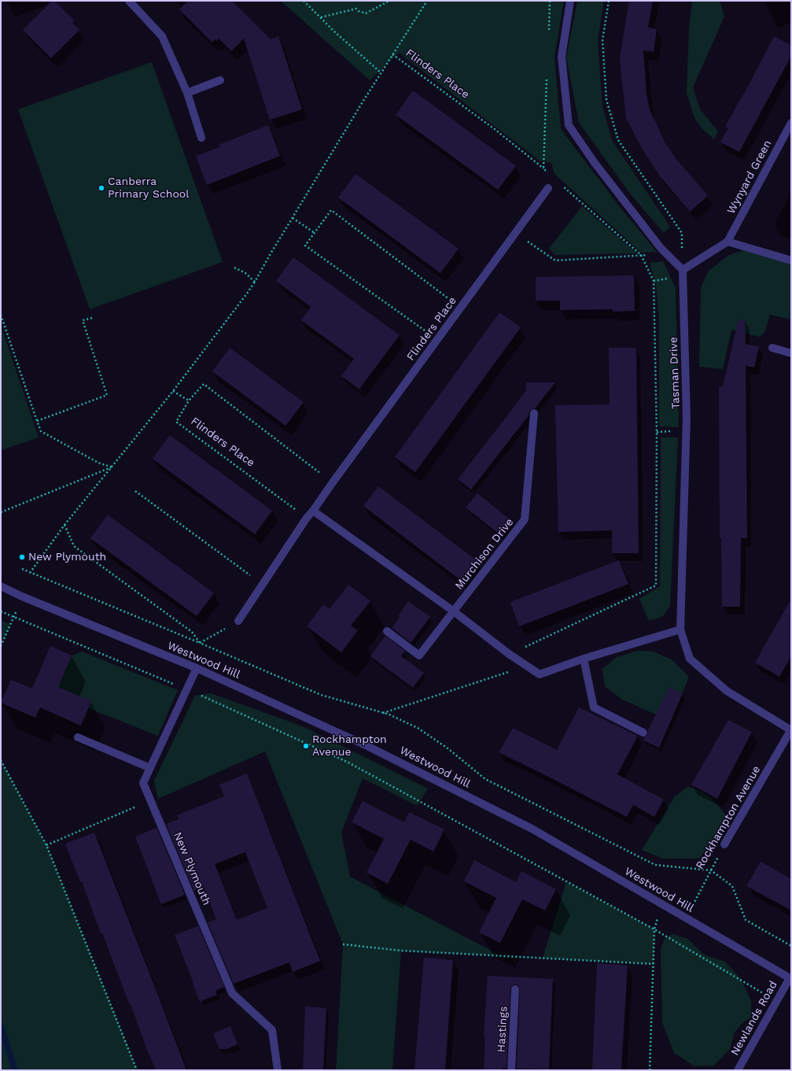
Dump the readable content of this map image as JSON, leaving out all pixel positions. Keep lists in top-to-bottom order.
{
  "streets": {
    "street": [
      "Flinders Place",
      "Wynyard Green",
      "Tasman Drive",
      "Murchison Drive",
      "Westwood Hill",
      "Rockhampton Avenue",
      "New Plymouth",
      "Newlands Road",
      "Hastings"
    ]
  },
  "crossings": [
    ["Tasman Drive", "Rockhampton Avenue"],
    ["Westwood Hill", "Rockhampton Avenue"],
    ["Westwood Hill", "New Plymouth"],
    ["Westwood Hill", "Newlands Road"]
  ],
  "places": ["Canberra Primary School", "New Plymouth", "Rockhampton Avenue"]
}
